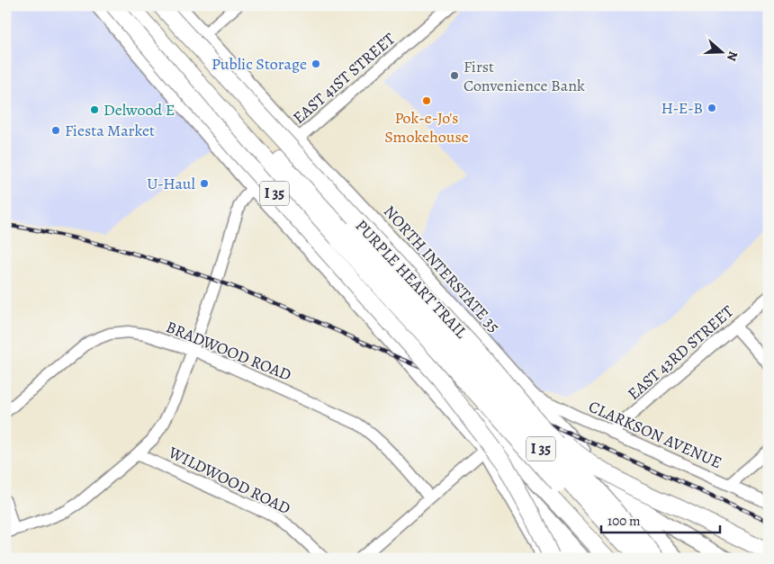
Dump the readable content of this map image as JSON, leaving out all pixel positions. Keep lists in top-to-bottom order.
{
  "streets": {
    "highway": ["I 35", "PURPLE HEART TRAIL"],
    "main road": ["NORTH INTERSTATE 35"],
    "street": [
      "EAST 41ST STREET",
      "BRADWOOD ROAD",
      "EAST 43RD STREET",
      "CLARKSON AVENUE",
      "WILDWOOD ROAD"
    ]
  },
  "crossings": [
    ["EAST 41ST STREET", "NORTH INTERSTATE 35"],
    ["NORTH INTERSTATE 35", "CLARKSON AVENUE"],
    ["EAST 43RD STREET", "CLARKSON AVENUE"]
  ],
  "places": [
    "Public Storage",
    "First Convenience Bank",
    "Pok-e-Jo's Smokehouse",
    "H-E-B",
    "Delwood E",
    "Fiesta Market",
    "U-Haul"
  ],
  "scale_bar": "100 m",
  "north": "right"
}
